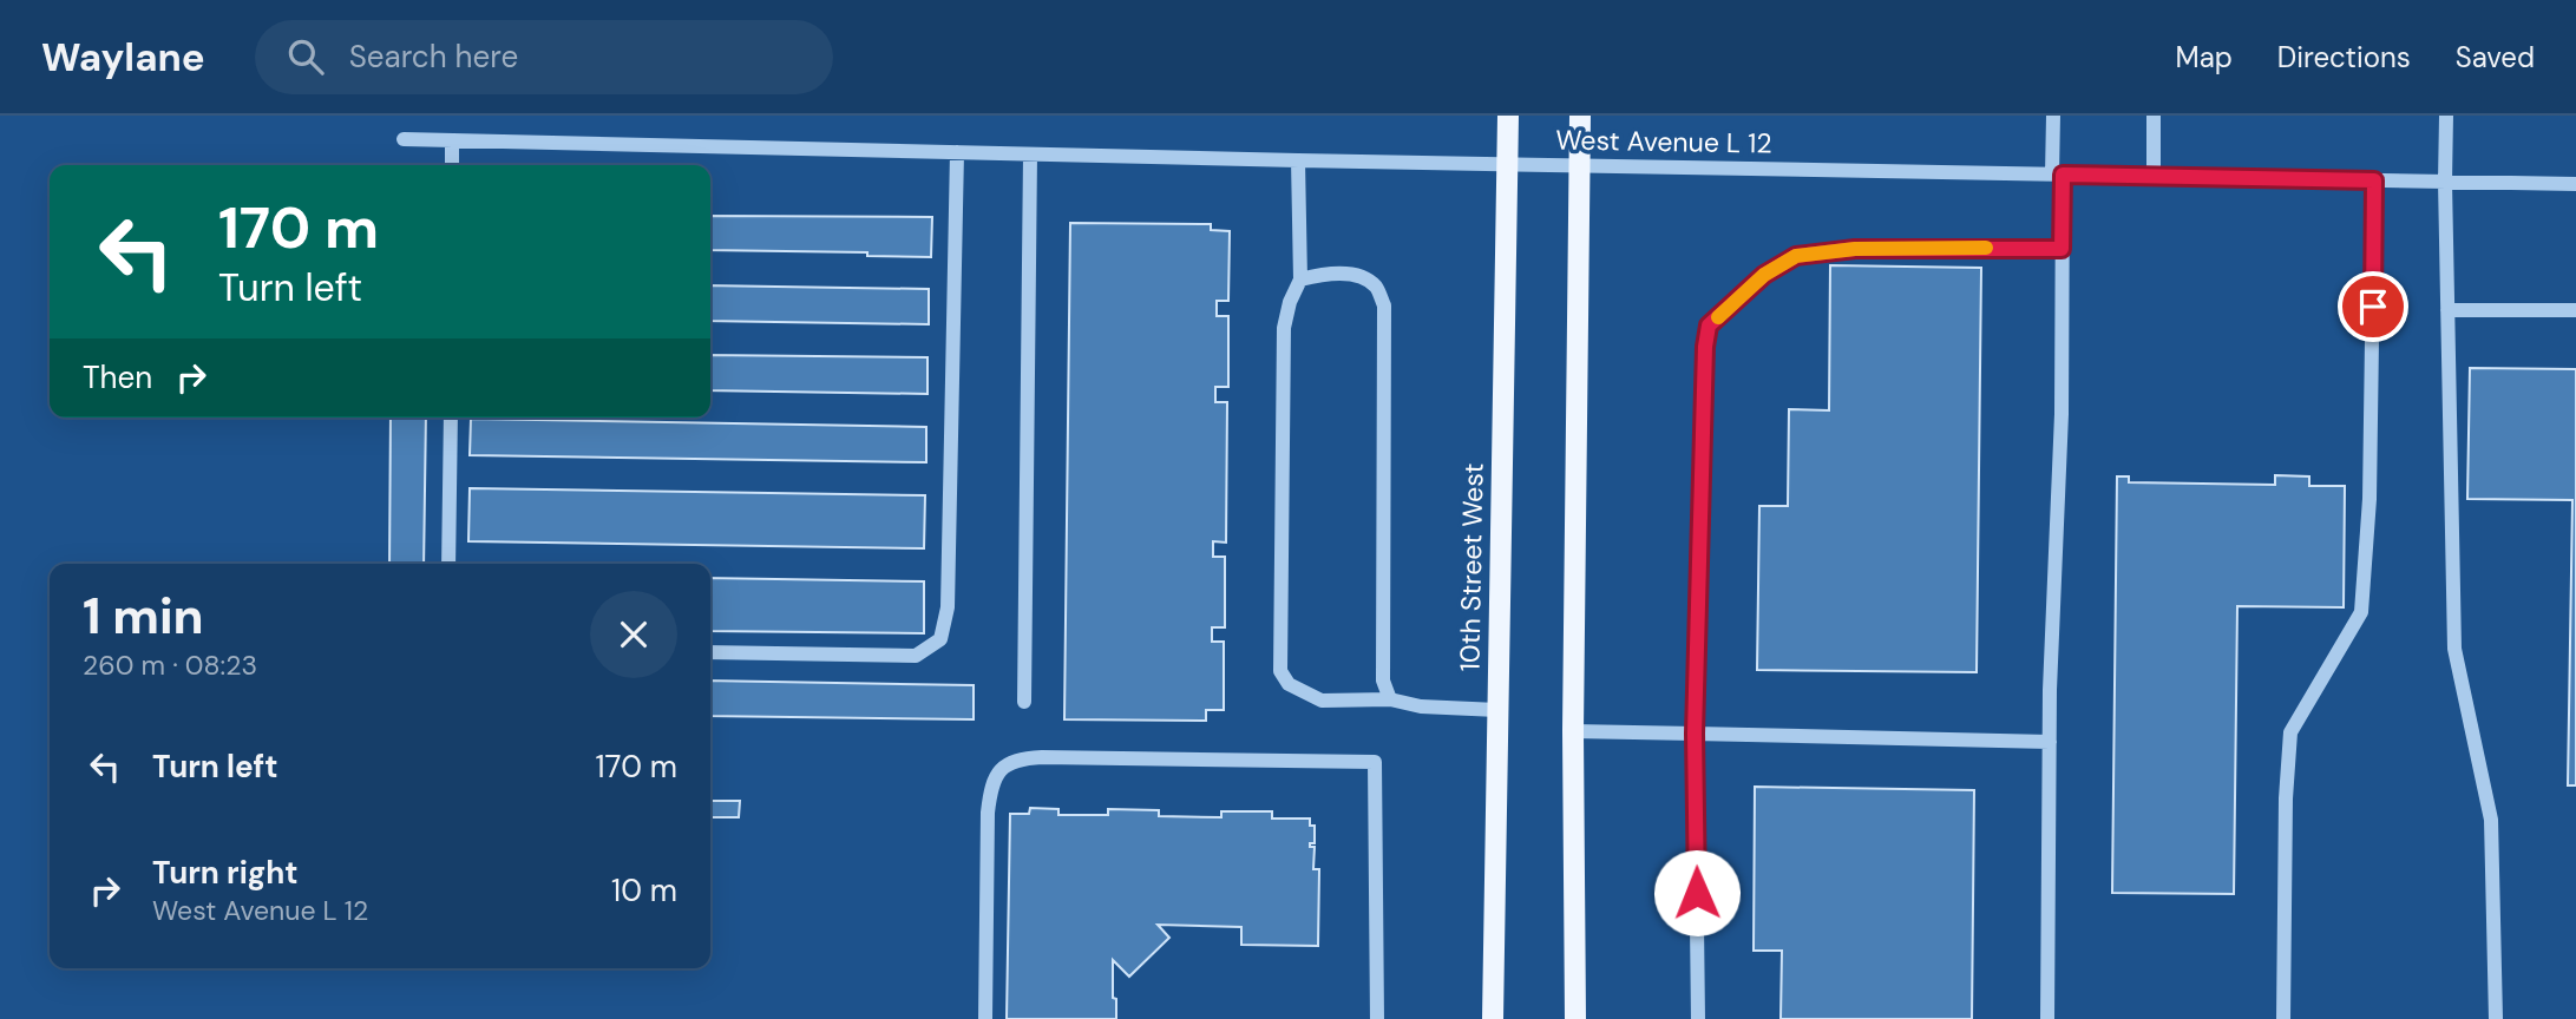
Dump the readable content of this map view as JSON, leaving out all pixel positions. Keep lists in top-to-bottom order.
{
  "streets": {
    "main road": ["10th Street West"],
    "street": ["West Avenue L 12"]
  },
  "crossings": [
    ["West Avenue L 12", "10th Street West"]
  ],
  "page": {
    "header": "Waylane",
    "search": "Search here",
    "nav": ["Map", "Directions", "Saved"],
    "turn": ["170 m", "Turn left"],
    "then": "Then",
    "heading": ["1 min", "260 m · 08:23"],
    "list": [
      {
        "name": "Turn left",
        "value": "170 m"
      },
      {
        "name": "Turn right",
        "note": "West Avenue L 12",
        "value": "10 m"
      }
    ]
  }
}
